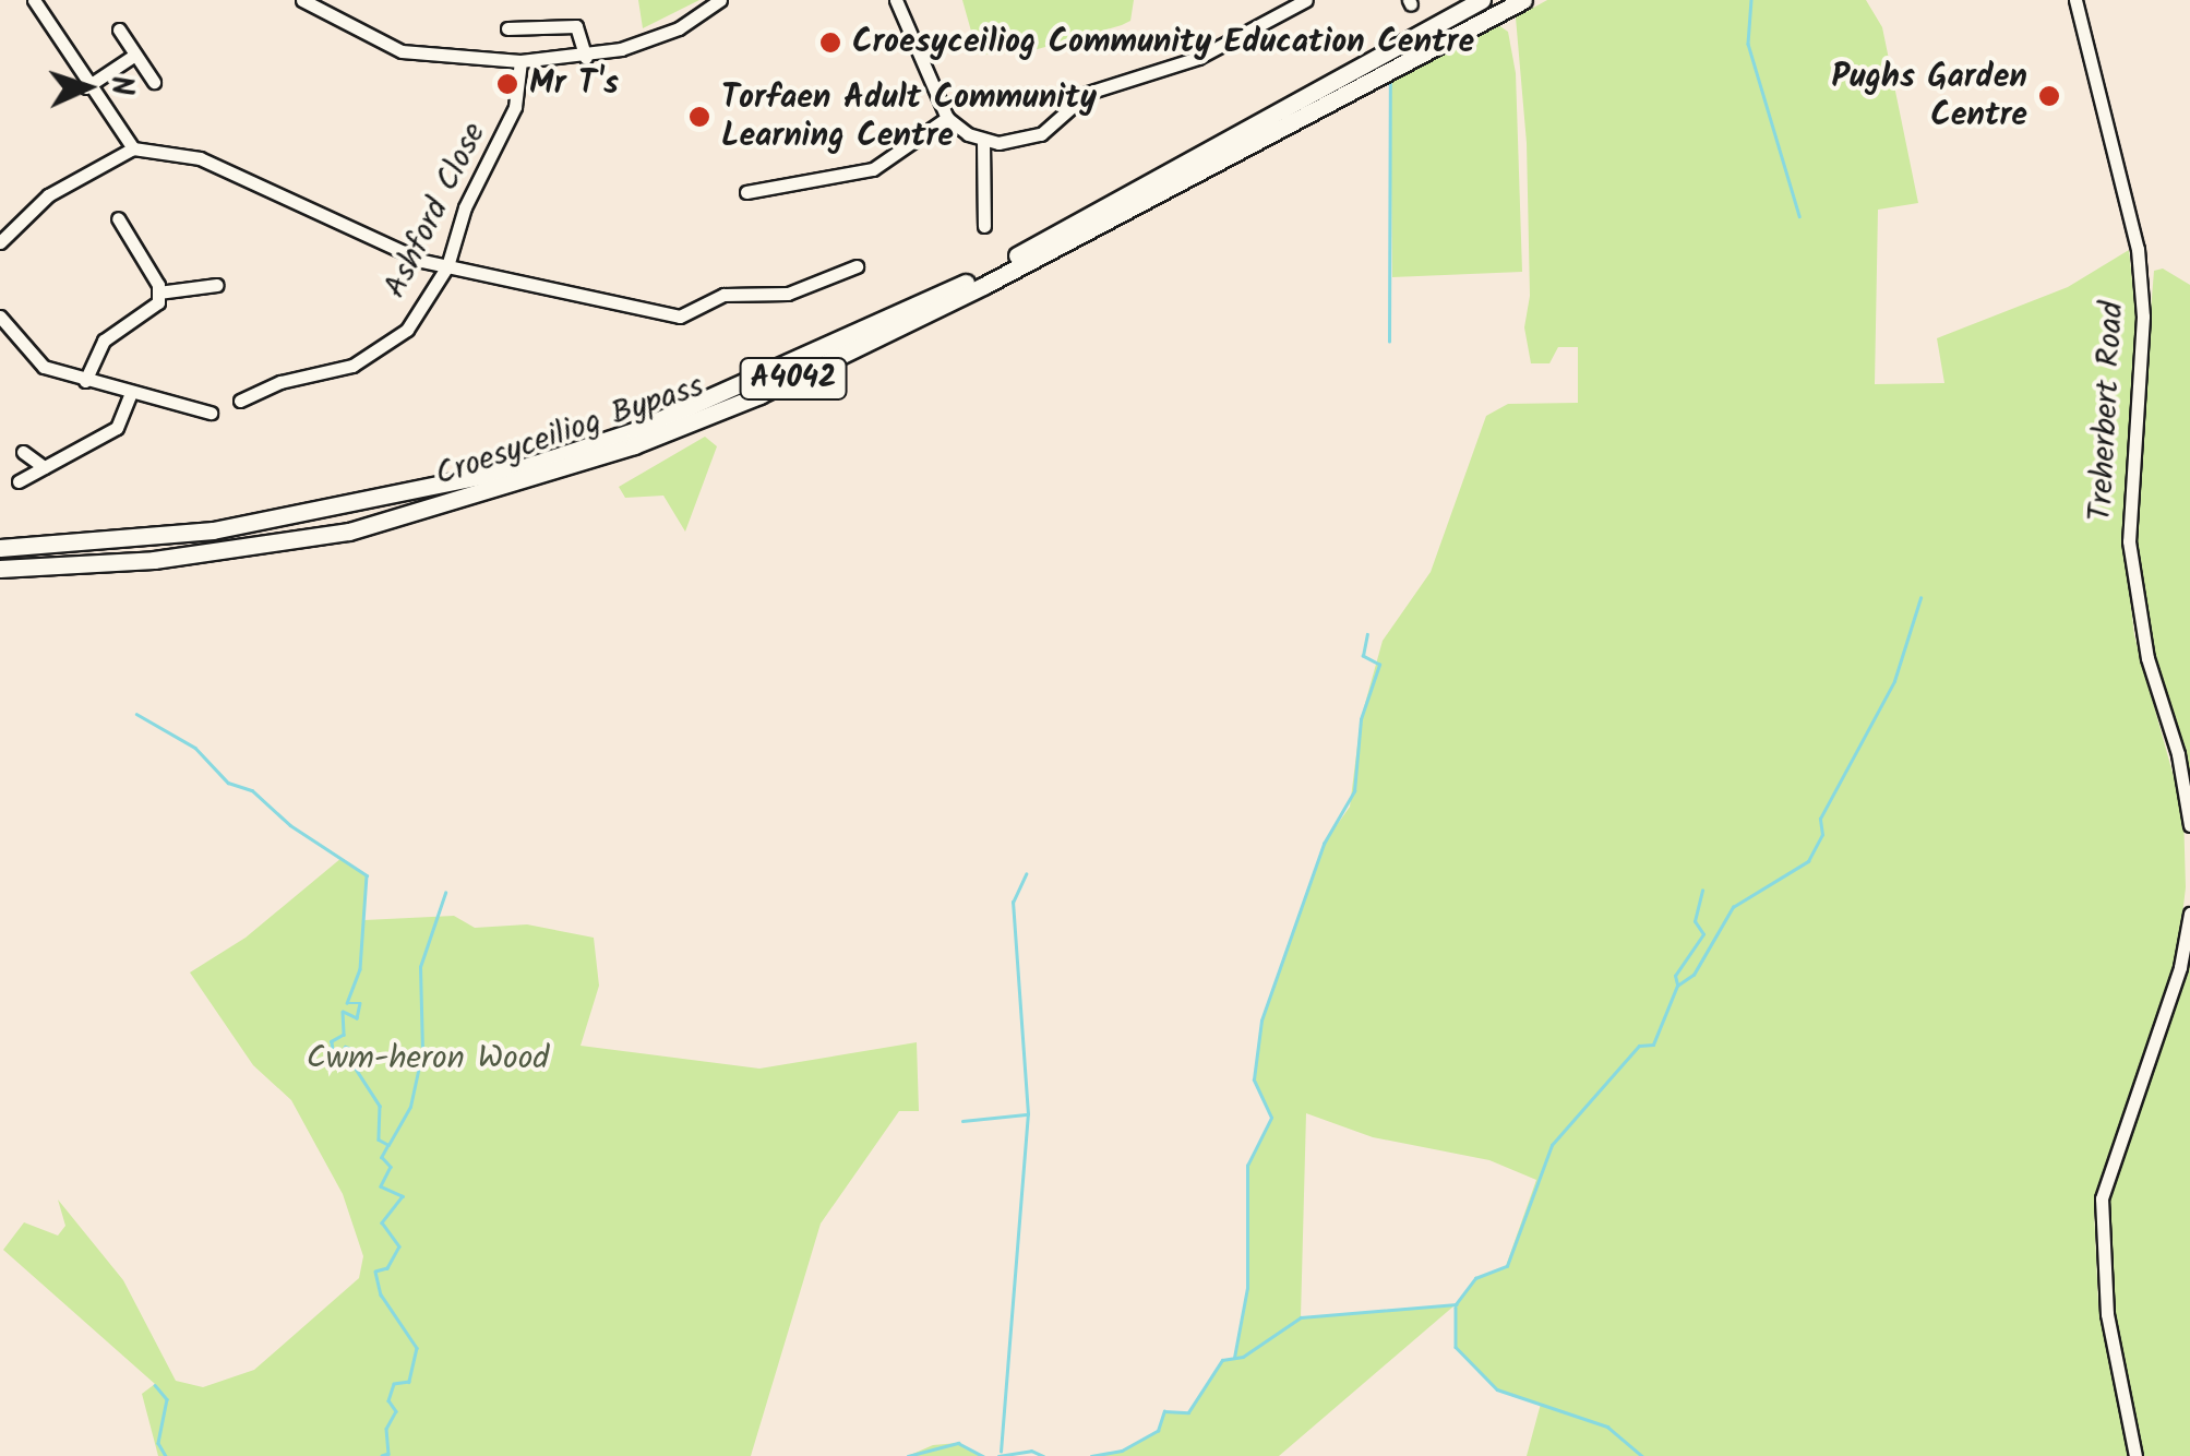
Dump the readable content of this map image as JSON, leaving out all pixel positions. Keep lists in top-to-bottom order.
{
  "streets": {
    "highway": ["A4042", "Croesyceiliog Bypass"],
    "street": ["Ashford Close", "Treherbert Road"]
  },
  "parks": ["Cwm-heron Wood"],
  "places": [
    "Croesyceiliog Community Education Centre",
    "Mr T's",
    "Pughs Garden Centre",
    "Torfaen Adult Community Learning Centre"
  ],
  "north": "right"
}
